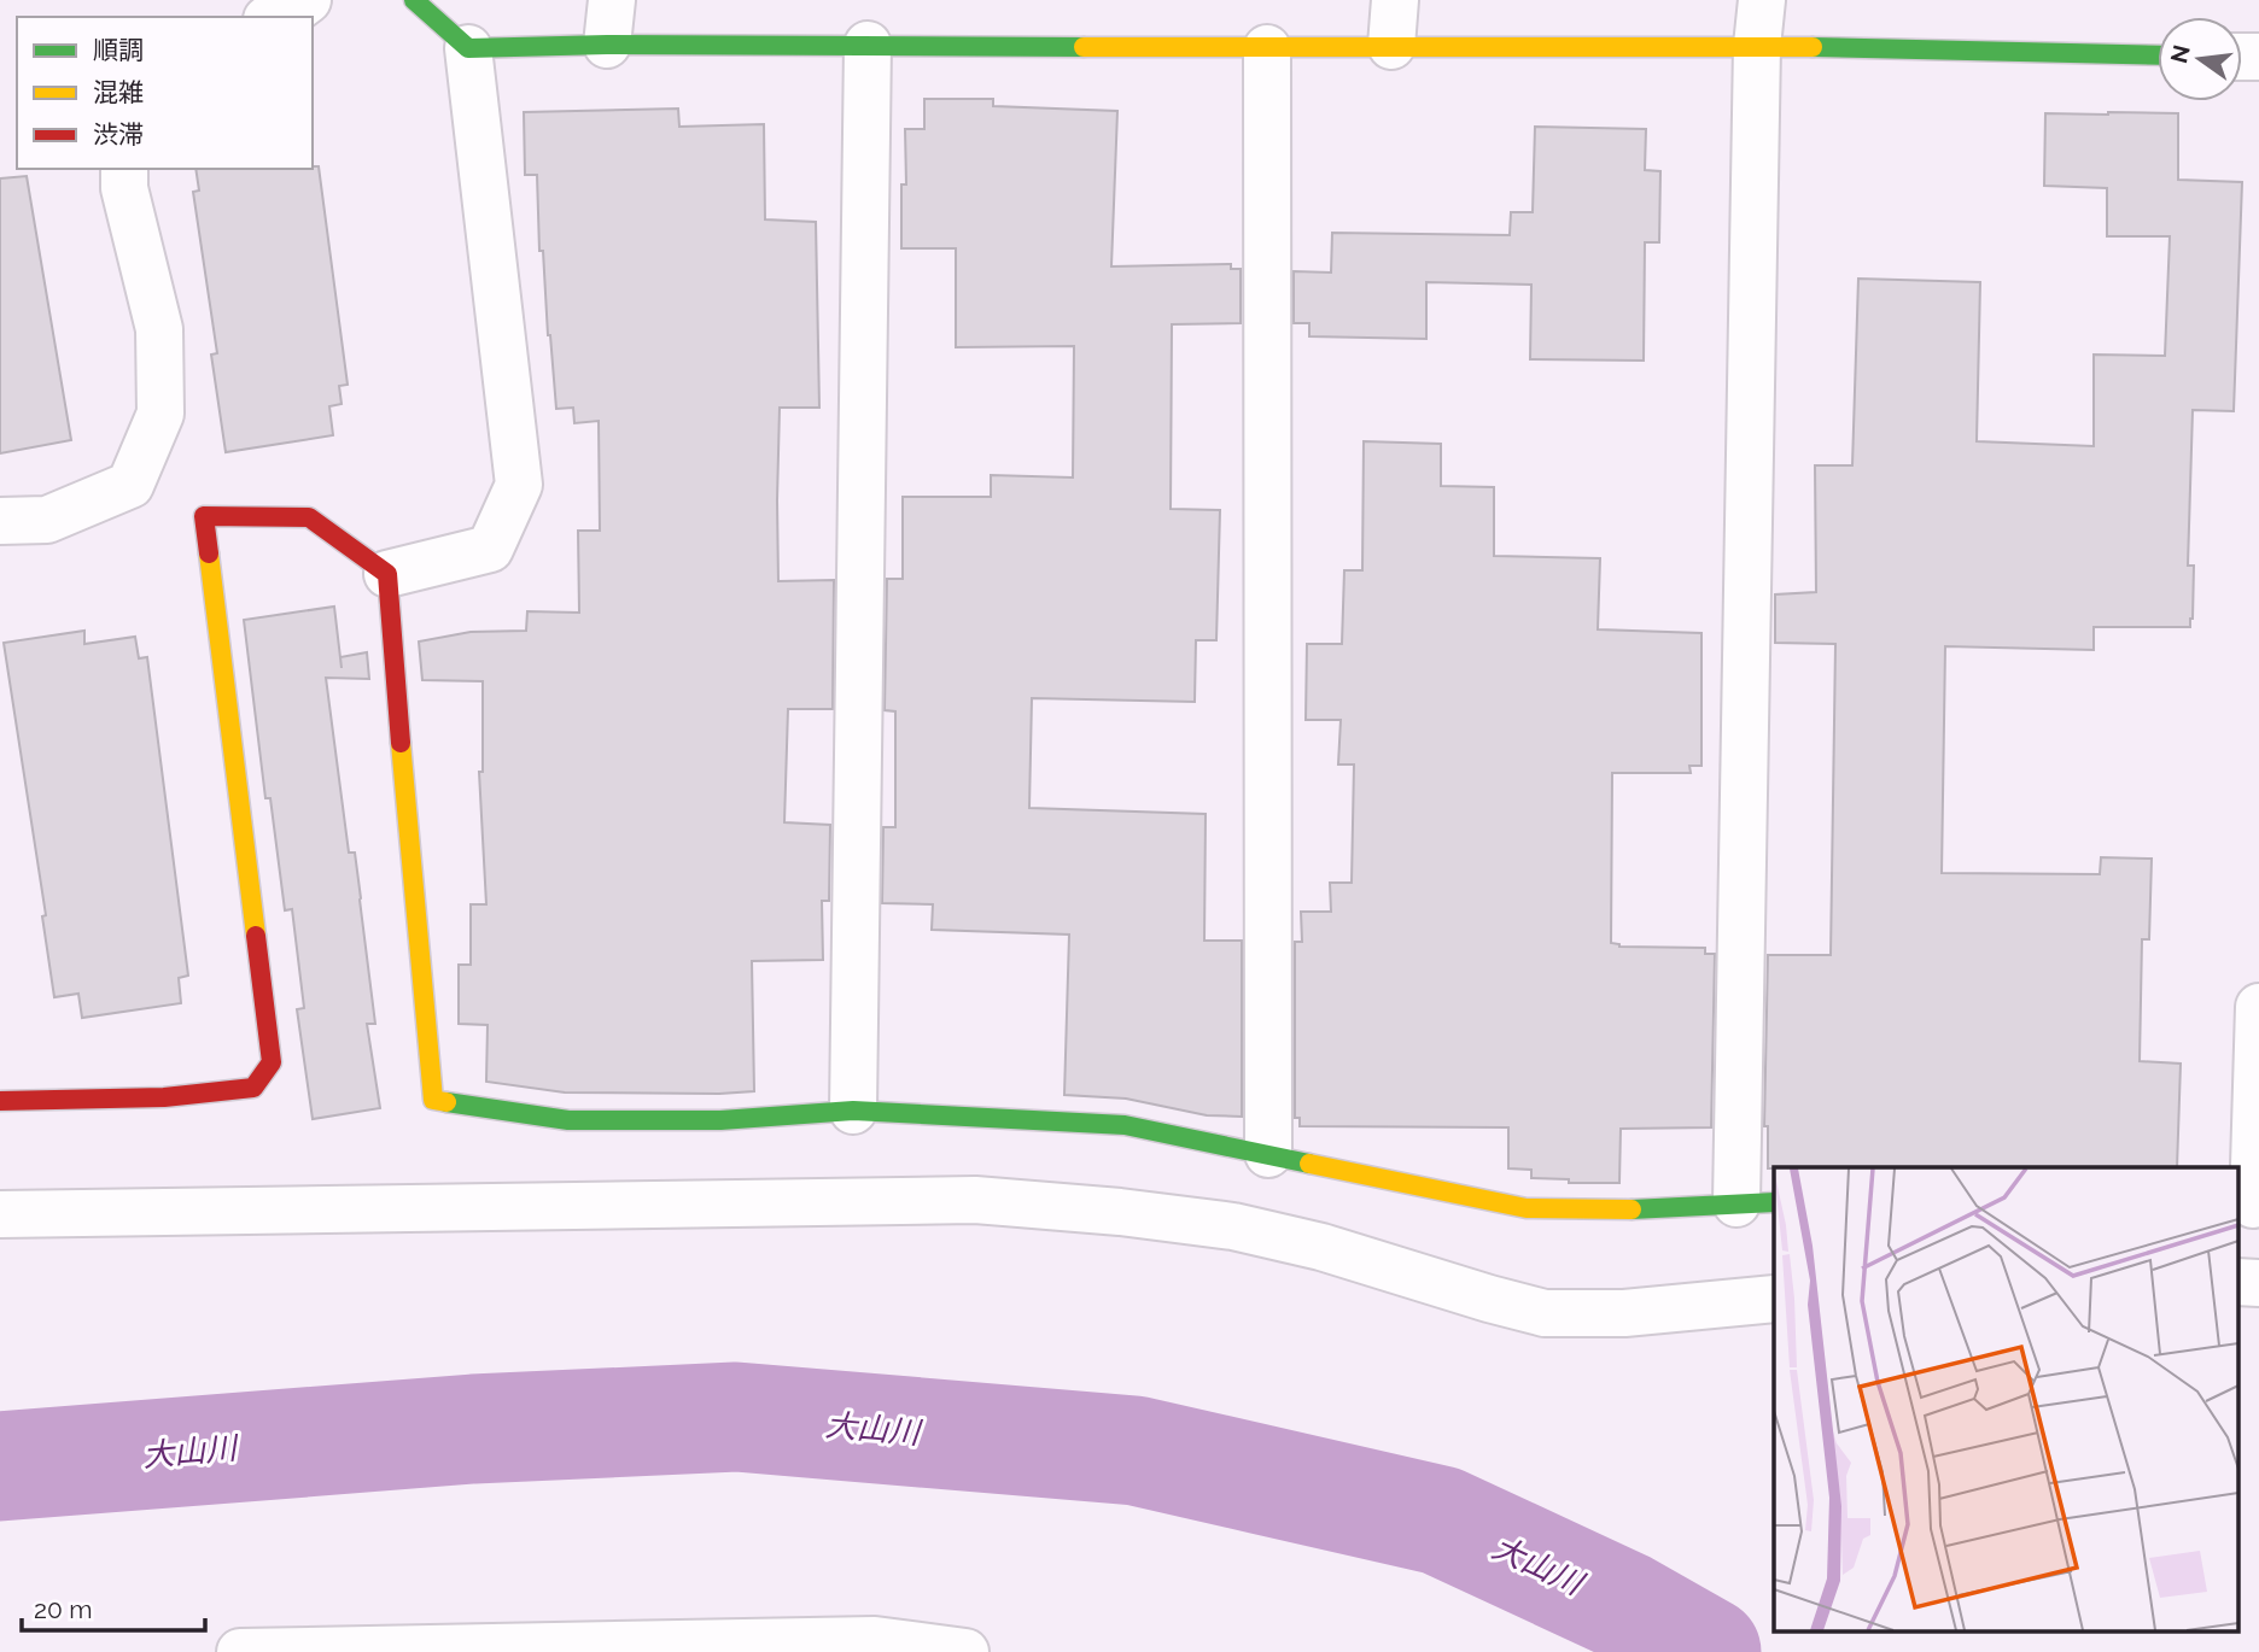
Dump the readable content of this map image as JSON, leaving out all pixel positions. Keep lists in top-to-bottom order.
{
  "water": ["大山川"],
  "legend": ["順調", "混雑", "渋滞"],
  "scale_bar": "20 m",
  "north": "left"
}
